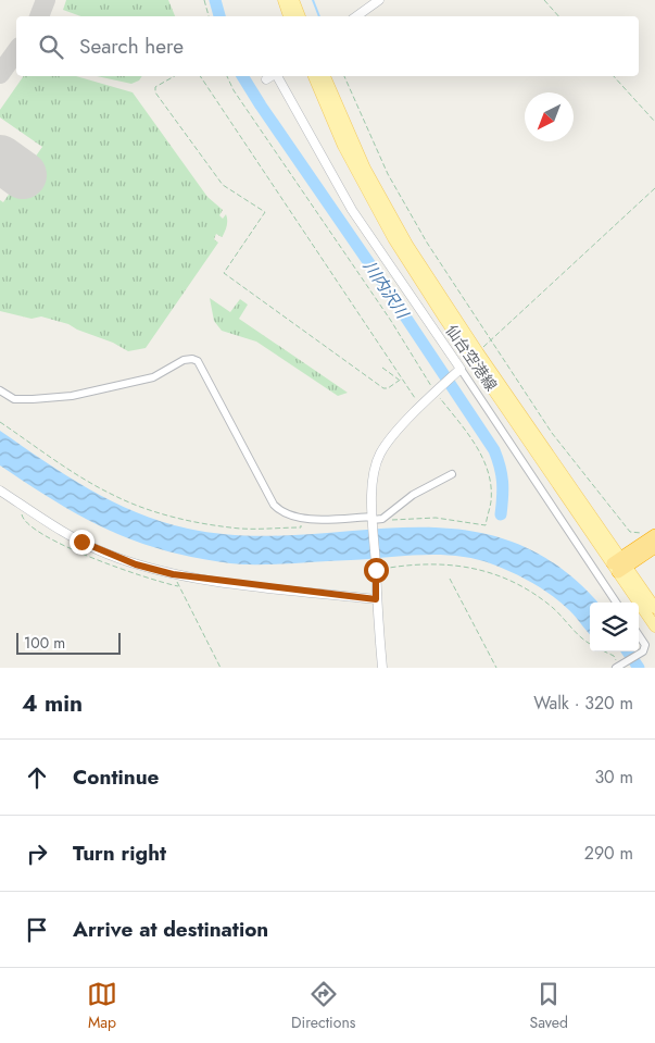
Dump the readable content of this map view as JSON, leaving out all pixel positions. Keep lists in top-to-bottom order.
{
  "streets": {
    "main road": ["仙台空港線"]
  },
  "water": ["川内沢川"],
  "scale_bar": "100 m",
  "north": "bottom left",
  "page": {
    "search": "Search here",
    "scale": "100 m",
    "heading": ["4 min", "Walk · 320 m"],
    "list": [
      ["Continue", "30 m"],
      ["Turn right", "290 m"],
      "Arrive at destination"
    ],
    "nav": ["Map", "Directions", "Saved"]
  }
}
